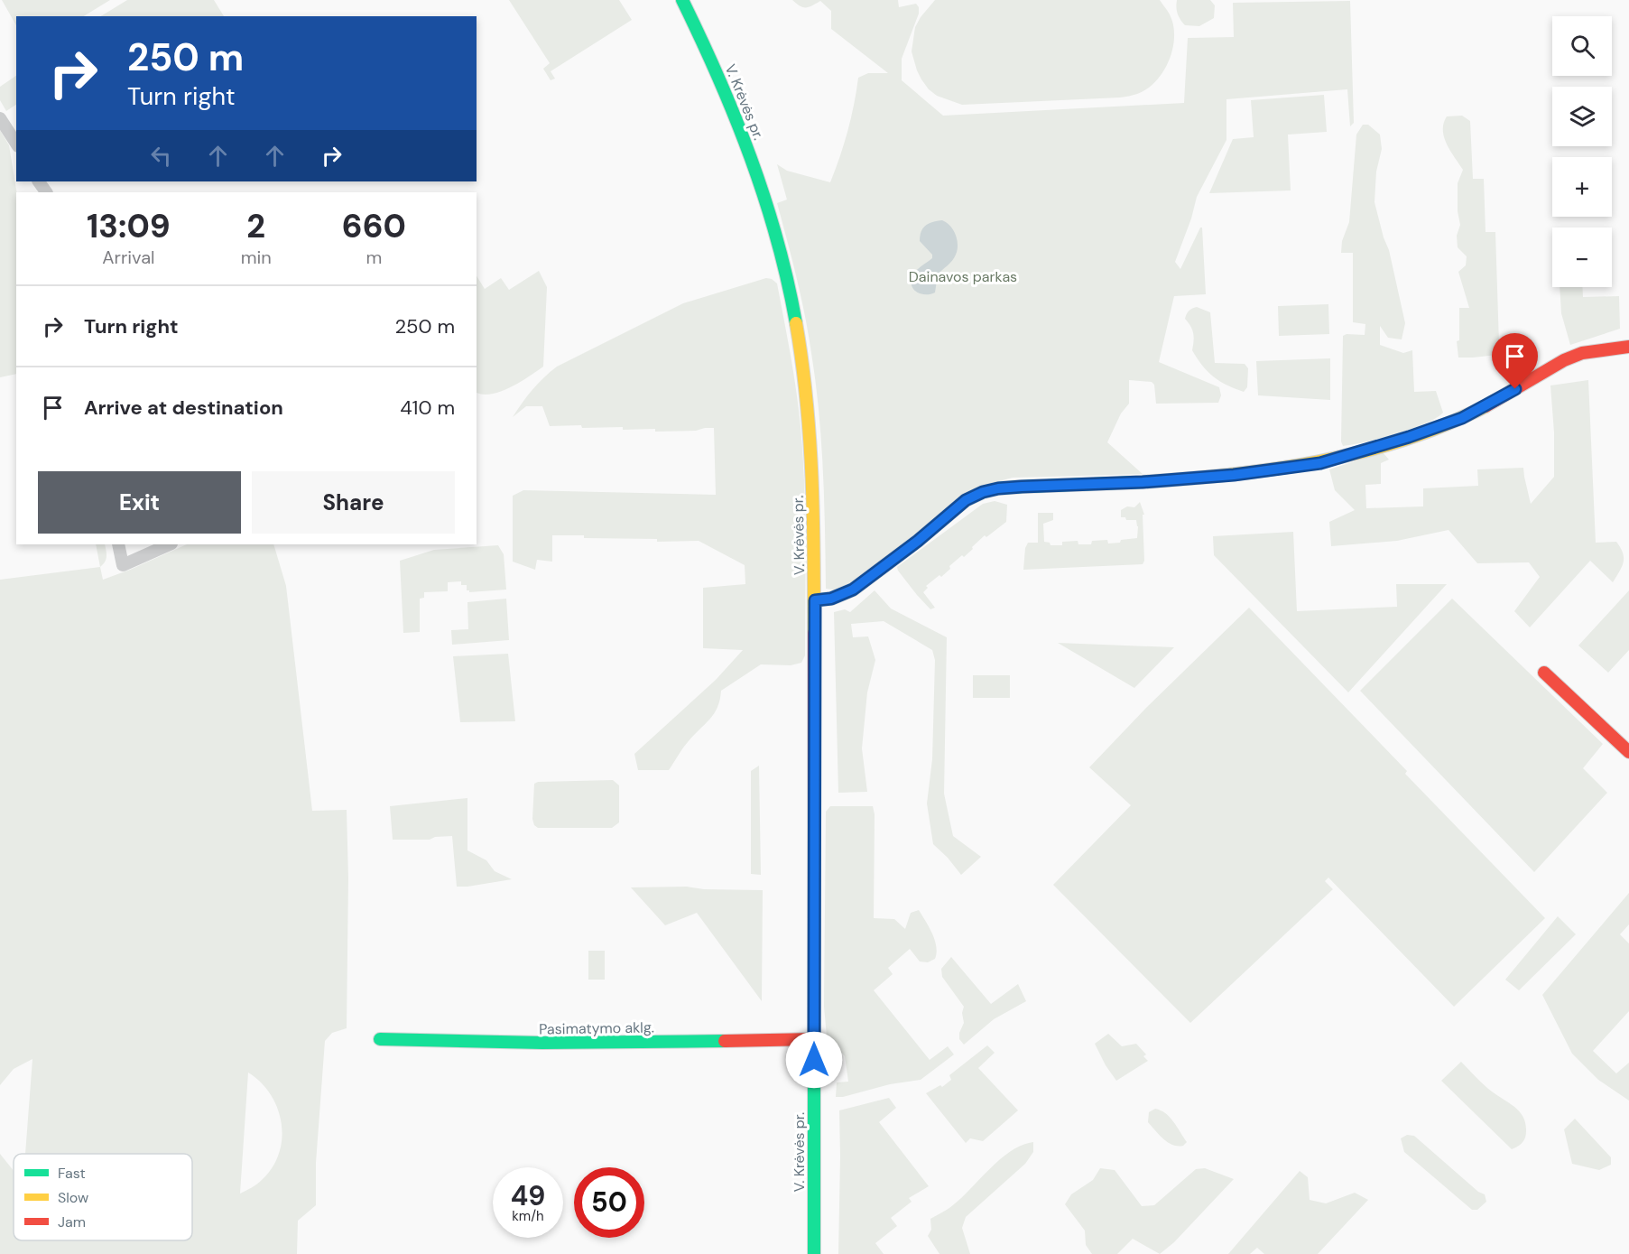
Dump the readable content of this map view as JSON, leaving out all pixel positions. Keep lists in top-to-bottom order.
{
  "streets": {
    "street": ["V. Krėvės pr.", "Pasimatymo aklg."]
  },
  "crossings": [
    ["V. Krėvės pr.", "Pasimatymo aklg."]
  ],
  "parks": ["Dainavos parkas"],
  "legend": ["Fast", "Slow", "Jam"],
  "page": {
    "map_buttons": ["+", "−"],
    "turn": ["250 m", "Turn right"],
    "eta": [
      "13:09",
      "Arrival",
      "2",
      "min",
      "660",
      "m"
    ],
    "list": [
      {
        "name": "Turn right",
        "value": "250 m"
      },
      {
        "name": "Arrive at destination",
        "value": "410 m"
      }
    ],
    "buttons": ["Exit", "Share"],
    "speed": "49 km/h",
    "limit": "50"
  }
}
